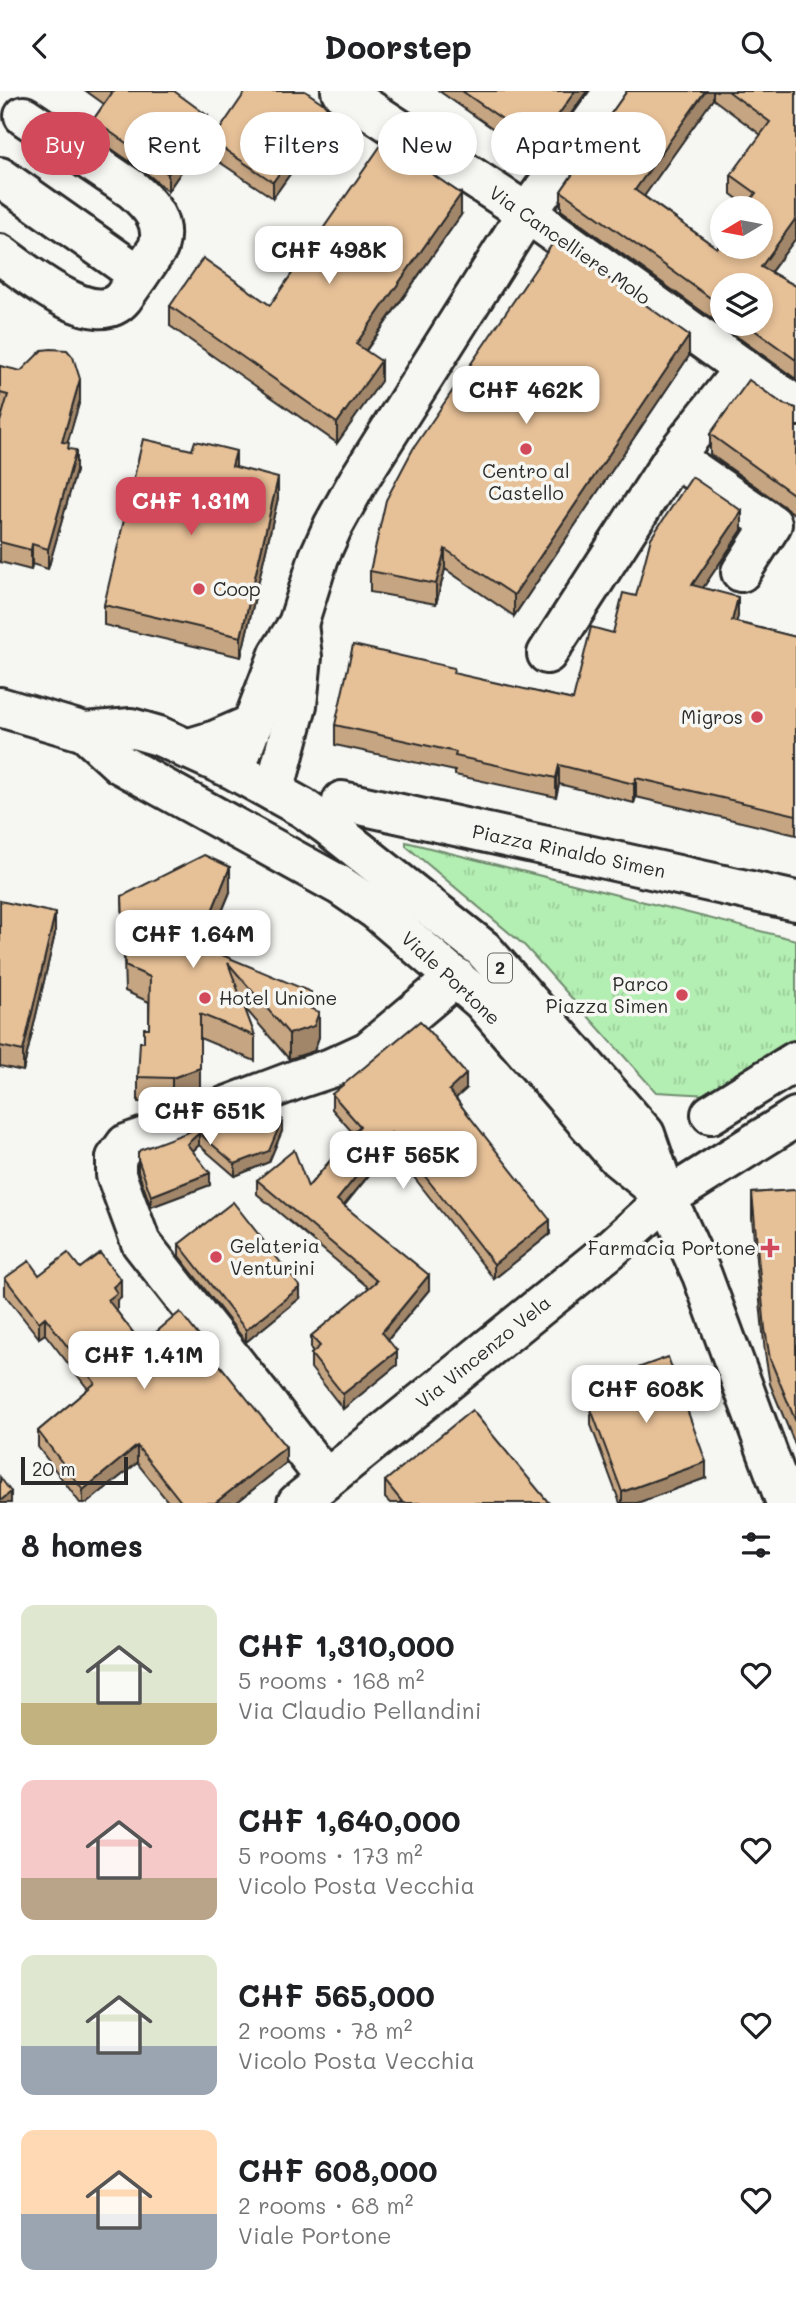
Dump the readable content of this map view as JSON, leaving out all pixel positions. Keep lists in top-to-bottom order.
{
  "streets": {
    "street": [
      "Via Cancelliere Molo",
      "Piazza Rinaldo Simen",
      "2",
      "Viale Portone",
      "Via Vincenzo Vela"
    ]
  },
  "crossings": [
    ["2", "Viale Portone"],
    ["Viale Portone", "Via Vincenzo Vela"]
  ],
  "places": {
    "other": [
      "Centro al Castello",
      "Coop",
      "Migros",
      "Parco Piazza Simen",
      "Hotel Unione",
      "Gelateria Venturini"
    ],
    "health": ["Farmacia Portone"]
  },
  "scale_bar": "20 m",
  "north": "left",
  "page": {
    "header": "Doorstep",
    "chip": [
      "Buy",
      "Rent",
      "Filters",
      "New",
      "Apartment"
    ],
    "price": [
      "CHF 498K",
      "CHF 462K",
      "CHF 1.31M",
      "CHF 1.64M",
      "CHF 651K",
      "CHF 565K",
      "CHF 1.41M",
      "CHF 608K"
    ],
    "scale": "20 m",
    "heading": "8 homes",
    "list": [
      {
        "name": "CHF 1,310,000",
        "note": "5 rooms · 168 m² · Via Claudio Pellandini"
      },
      {
        "name": "CHF 1,640,000",
        "note": "5 rooms · 173 m² · Vicolo Posta Vecchia"
      },
      {
        "name": "CHF 565,000",
        "note": "2 rooms · 78 m² · Vicolo Posta Vecchia"
      },
      {
        "name": "CHF 608,000",
        "note": "2 rooms · 68 m² · Viale Portone"
      }
    ]
  }
}
